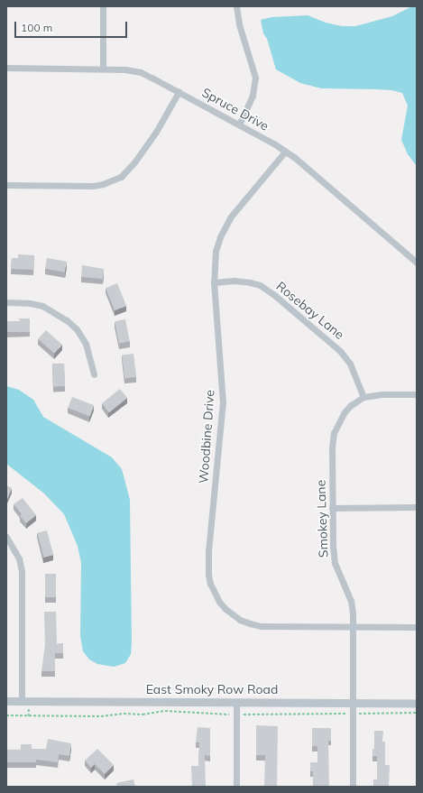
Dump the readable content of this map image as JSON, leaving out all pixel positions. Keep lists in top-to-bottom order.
{
  "streets": {
    "street": [
      "Spruce Drive",
      "Rosebay Lane",
      "Woodbine Drive",
      "Smokey Lane",
      "East Smoky Row Road"
    ]
  },
  "crossings": [
    ["Spruce Drive", "Woodbine Drive"],
    ["Rosebay Lane", "Woodbine Drive"],
    ["Rosebay Lane", "Smokey Lane"],
    ["Woodbine Drive", "Smokey Lane"],
    ["Smokey Lane", "East Smoky Row Road"]
  ],
  "scale_bar": "100 m"
}
